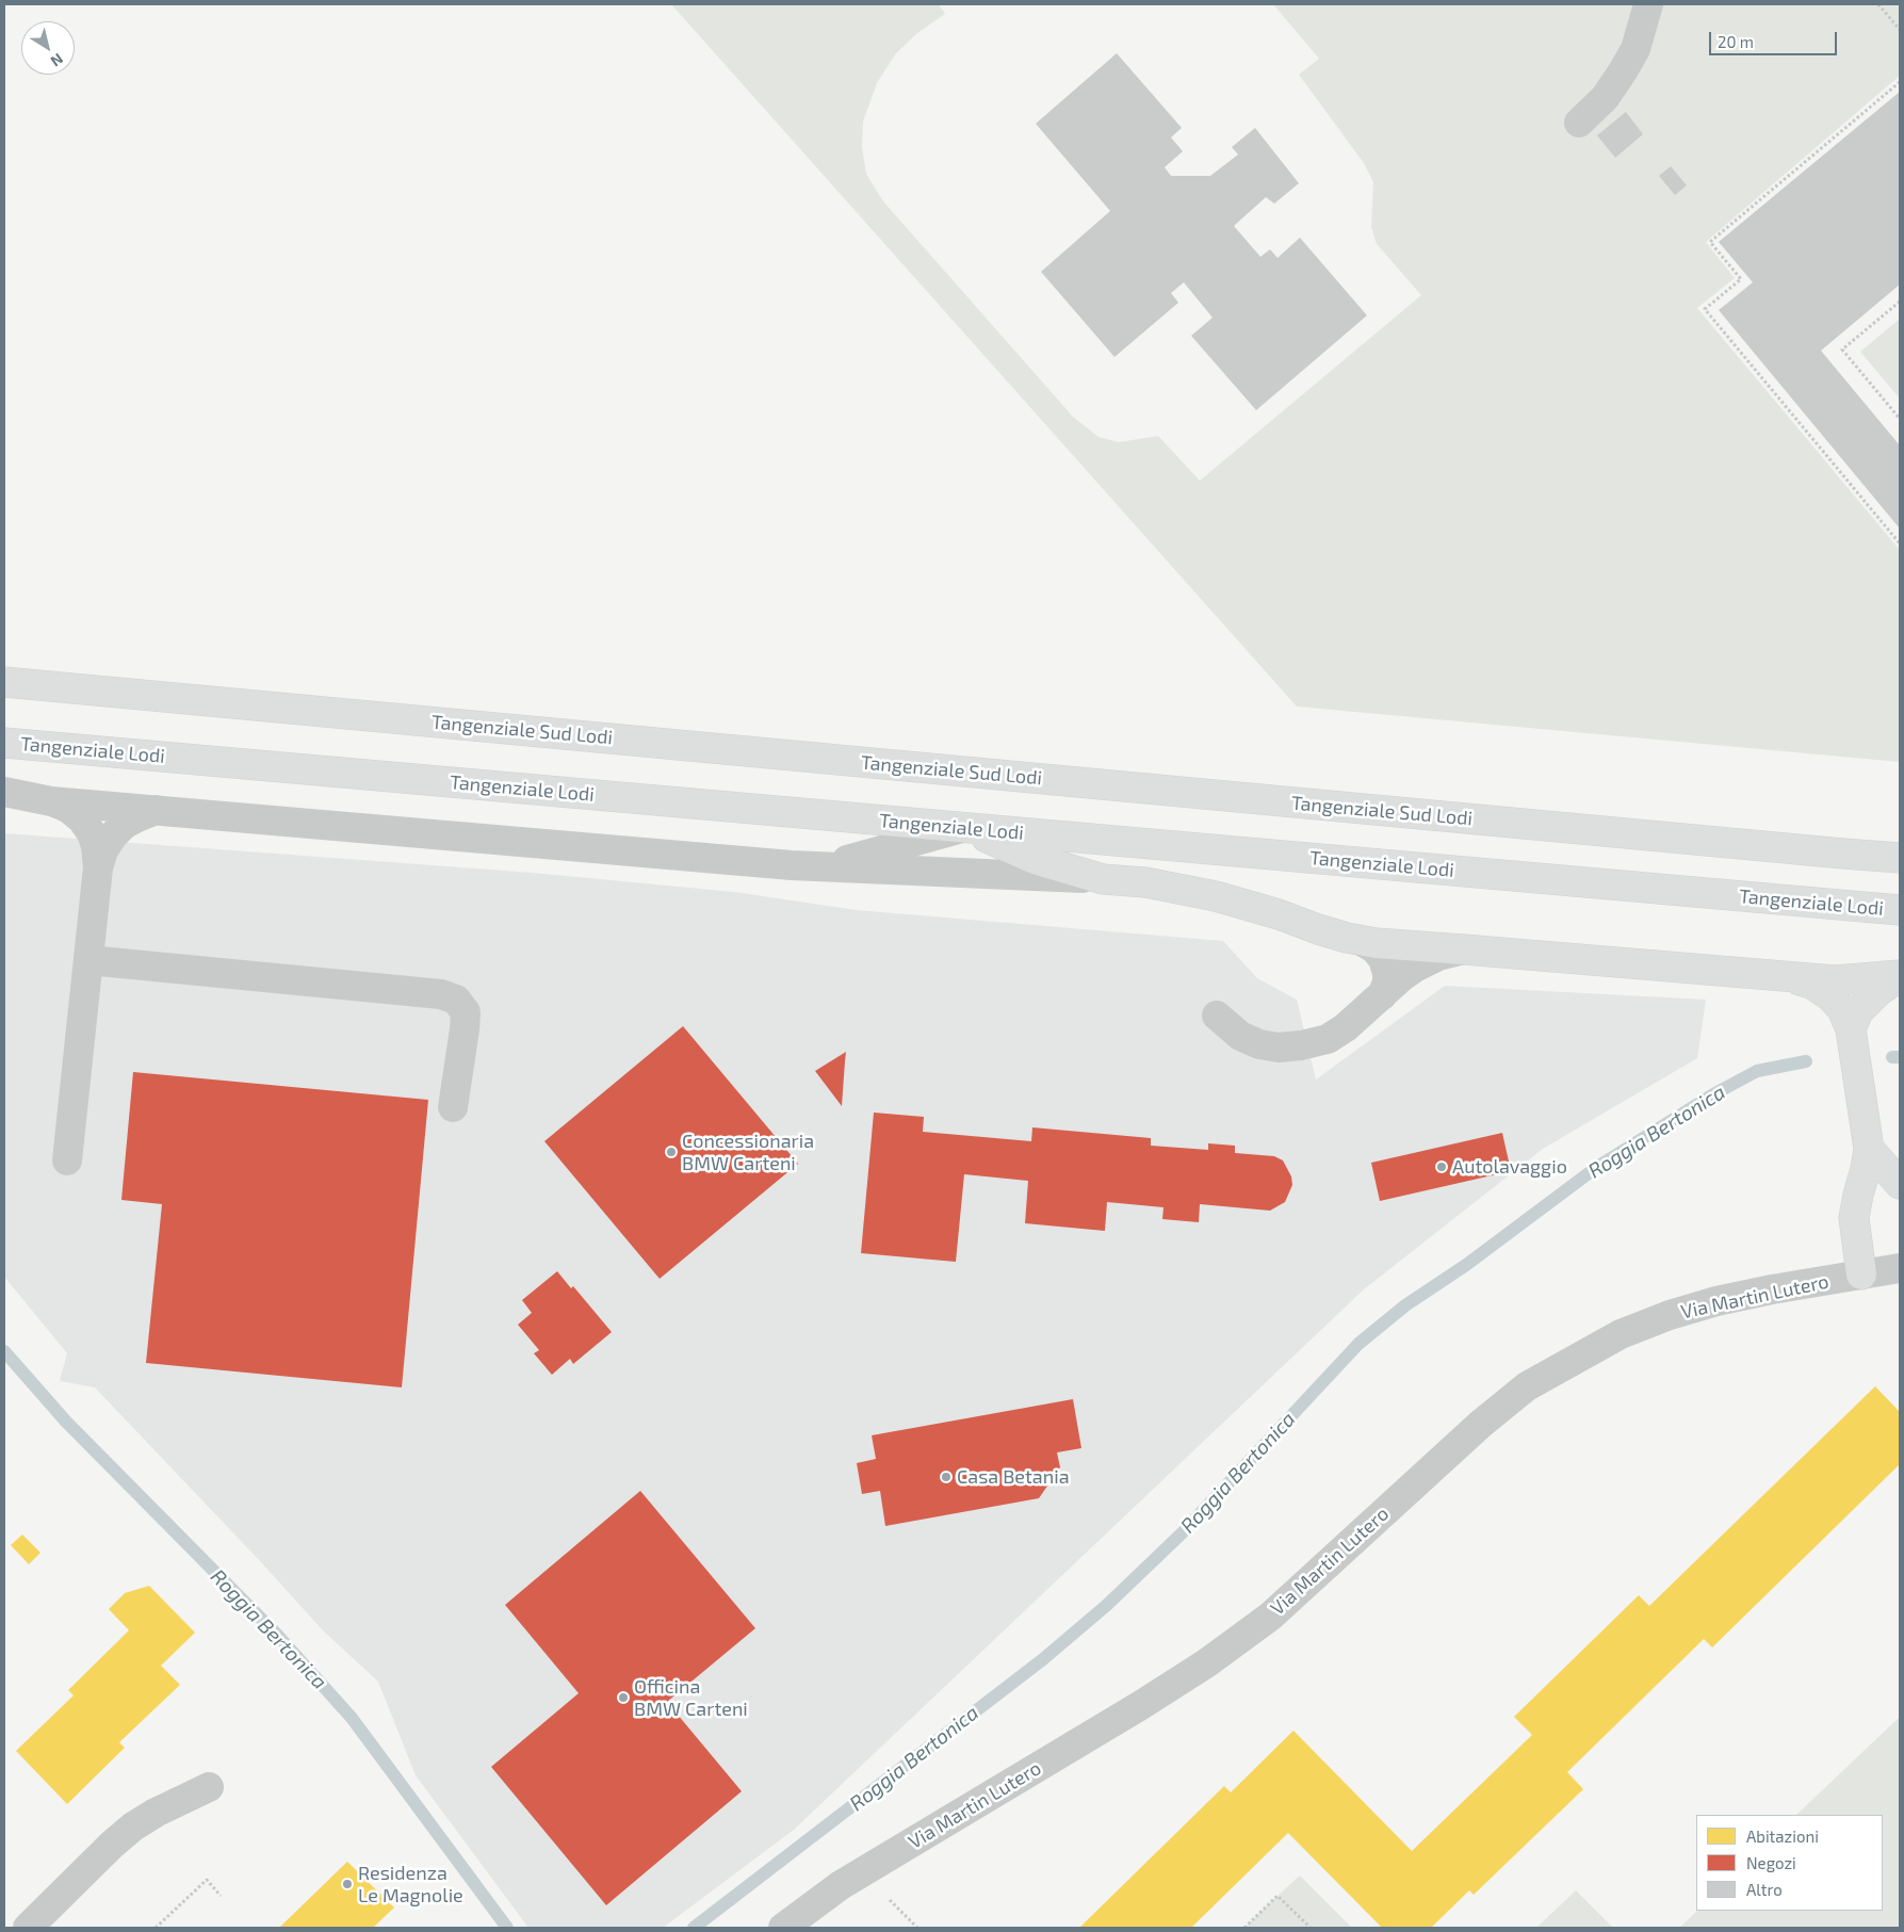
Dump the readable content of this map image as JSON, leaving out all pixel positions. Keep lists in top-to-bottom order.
{
  "streets": {
    "highway": ["Tangenziale Sud Lodi", "Tangenziale Lodi"],
    "street": ["Via Martin Lutero"]
  },
  "water": ["Roggia Bertonica"],
  "places": [
    "Concessionaria BMW Carteni",
    "Autolavaggio",
    "Casa Betania",
    "Officina BMW Carteni",
    "Residenza Le Magnolie"
  ],
  "legend": ["Abitazioni", "Negozi", "Altro"],
  "scale_bar": "20 m",
  "north": "bottom right"
}
